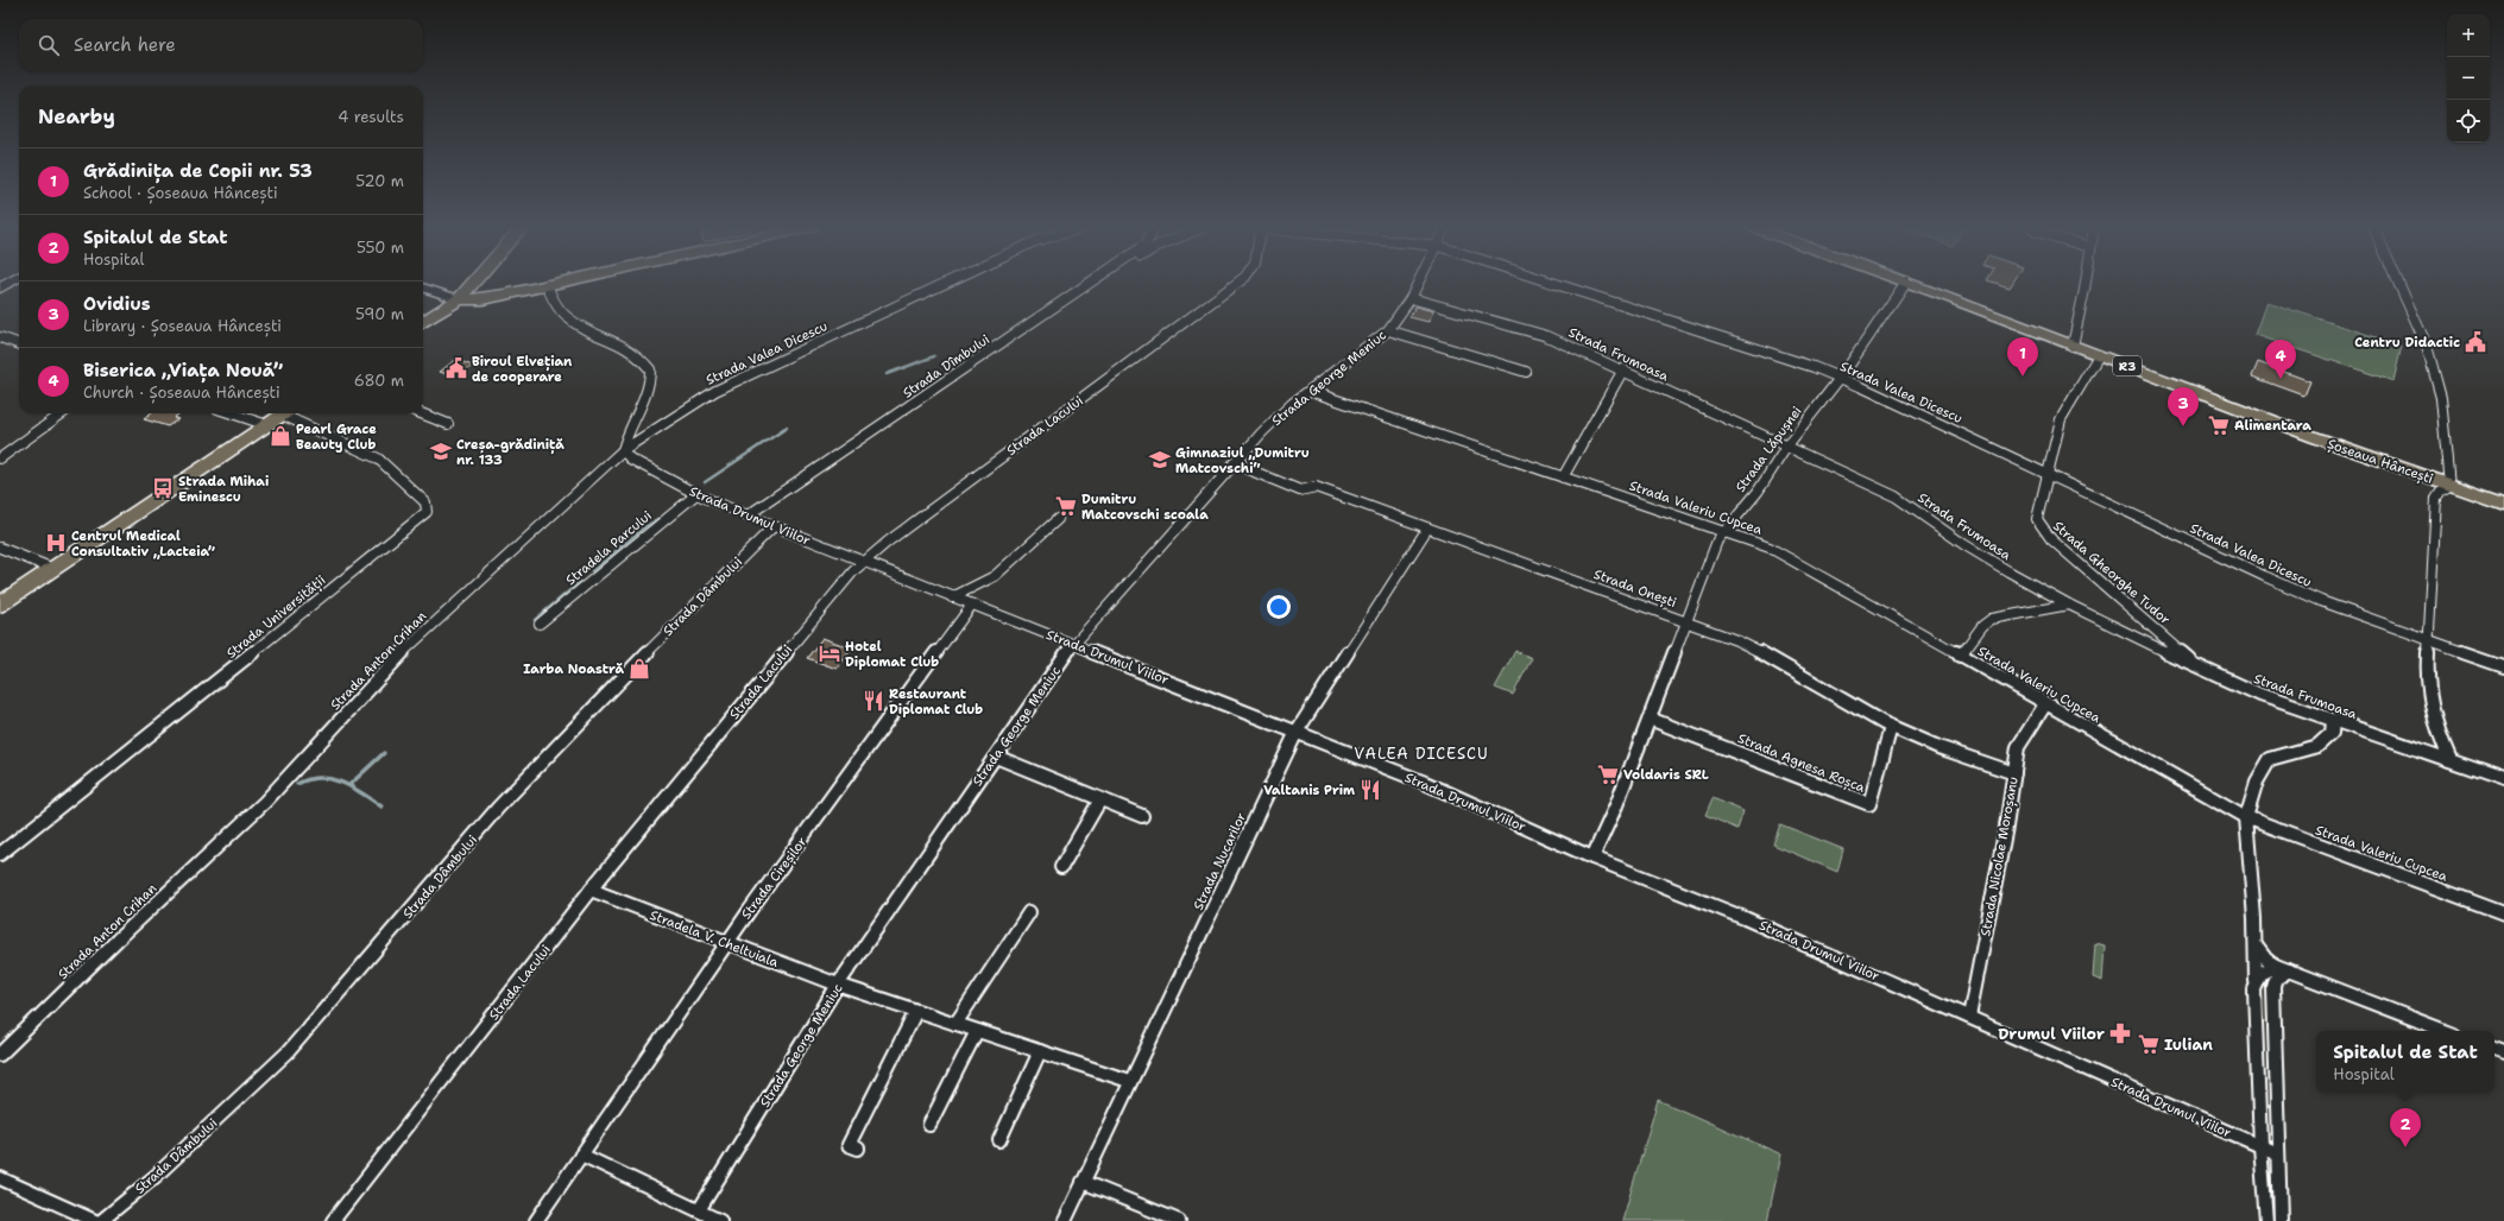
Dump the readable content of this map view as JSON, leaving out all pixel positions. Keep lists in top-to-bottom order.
{
  "streets": {
    "main road": ["R3", "Șoseaua Hâncești"],
    "street": [
      "Strada Valea Dicescu",
      "Strada Frumoasa",
      "Strada Dîmbului",
      "Strada George Meniuc",
      "Strada Lacului",
      "Strada Lăpușnei",
      "Strada Valeriu Cupcea",
      "Strada Drumul Viilor",
      "Stradela Parcului",
      "Strada Gheorghe Tudor",
      "Strada Onești",
      "Strada Dâmbului",
      "Strada Universității",
      "Strada Anton Crihan",
      "Strada Agnesa Roșca",
      "Strada Nicolae Moroșanu",
      "Strada Nucarilor",
      "Strada Cireșilor",
      "Stradela V. Cheltuiala"
    ]
  },
  "crossings": [
    ["Strada Valea Dicescu", "Strada Lăpușnei"],
    ["Strada Valea Dicescu", "Strada Drumul Viilor"],
    ["Strada Valea Dicescu", "Strada Gheorghe Tudor"],
    ["Strada Valea Dicescu", "Strada Anton Crihan"],
    ["Strada Frumoasa", "Strada George Meniuc"],
    ["Strada Frumoasa", "Strada Lăpușnei"],
    ["Strada Frumoasa", "Strada Gheorghe Tudor"],
    ["Strada Dîmbului", "Strada Drumul Viilor"],
    ["Strada George Meniuc", "Strada Valeriu Cupcea"],
    ["Strada George Meniuc", "Strada Drumul Viilor"],
    ["Strada George Meniuc", "Strada Onești"],
    ["Strada George Meniuc", "Stradela V. Cheltuiala"],
    ["Strada Lacului", "Strada Drumul Viilor"],
    ["Strada Lacului", "Stradela V. Cheltuiala"],
    ["Strada Lăpușnei", "Strada Valeriu Cupcea"],
    ["Strada Lăpușnei", "Strada Drumul Viilor"],
    ["Strada Lăpușnei", "Strada Onești"],
    ["Strada Lăpușnei", "Strada Agnesa Roșca"],
    ["Șoseaua Hâncești", "Strada Gheorghe Tudor"],
    ["Strada Valeriu Cupcea", "Strada Nicolae Moroșanu"],
    ["Strada Drumul Viilor", "Stradela Parcului"],
    ["Strada Drumul Viilor", "Strada Dâmbului"],
    ["Strada Drumul Viilor", "Strada Anton Crihan"],
    ["Strada Drumul Viilor", "Strada Nicolae Moroșanu"],
    ["Strada Drumul Viilor", "Strada Nucarilor"],
    ["Strada Drumul Viilor", "Strada Cireșilor"],
    ["Strada Onești", "Strada Agnesa Roșca"],
    ["Strada Onești", "Strada Nicolae Moroșanu"],
    ["Strada Onești", "Strada Nucarilor"],
    ["Strada Nucarilor", "Stradela V. Cheltuiala"],
    ["Strada Cireșilor", "Stradela V. Cheltuiala"]
  ],
  "districts": ["VALEA DICESCU"],
  "places": {
    "public building": ["Centru Didactic", "Biroul Elvețian de cooperare"],
    "supermarket": [
      "Alimentara",
      "Dumitru Matcovschi scoala",
      "Voldaris SRL",
      "Iulian"
    ],
    "shop": ["Pearl Grace Beauty Club", "Iarba Noastră"],
    "school or university": ["Creșa-grădiniță nr. 133", "Gimnaziul „Dumitru Matcovschi“"],
    "bus stop": ["Strada Mihai Eminescu"],
    "hospital": ["Centrul Medical Consultativ „Lacteia”"],
    "hotel": ["Hotel Diplomat Club"],
    "restaurant": ["Restaurant Diplomat Club", "Valtanis Prim"],
    "pharmacy": ["Drumul Viilor"]
  },
  "page": {
    "map_buttons": ["+", "−"],
    "search": "Search here",
    "heading": ["Nearby", "4 results"],
    "list": [
      {
        "mark": "1",
        "name": "Grădinița de Copii nr. 53",
        "note": "School · Șoseaua Hâncești",
        "value": "520 m"
      },
      {
        "mark": "2",
        "name": "Spitalul de Stat",
        "note": "Hospital",
        "value": "550 m"
      },
      {
        "mark": "3",
        "name": "Ovidius",
        "note": "Library · Șoseaua Hâncești",
        "value": "590 m"
      },
      {
        "mark": "4",
        "name": "Biserica „Viața Nouă”",
        "note": "Church · Șoseaua Hâncești",
        "value": "680 m"
      }
    ],
    "pins": [
      "1",
      "4",
      "3",
      "2"
    ],
    "popup": ["Spitalul de Stat", "Hospital"]
  }
}
